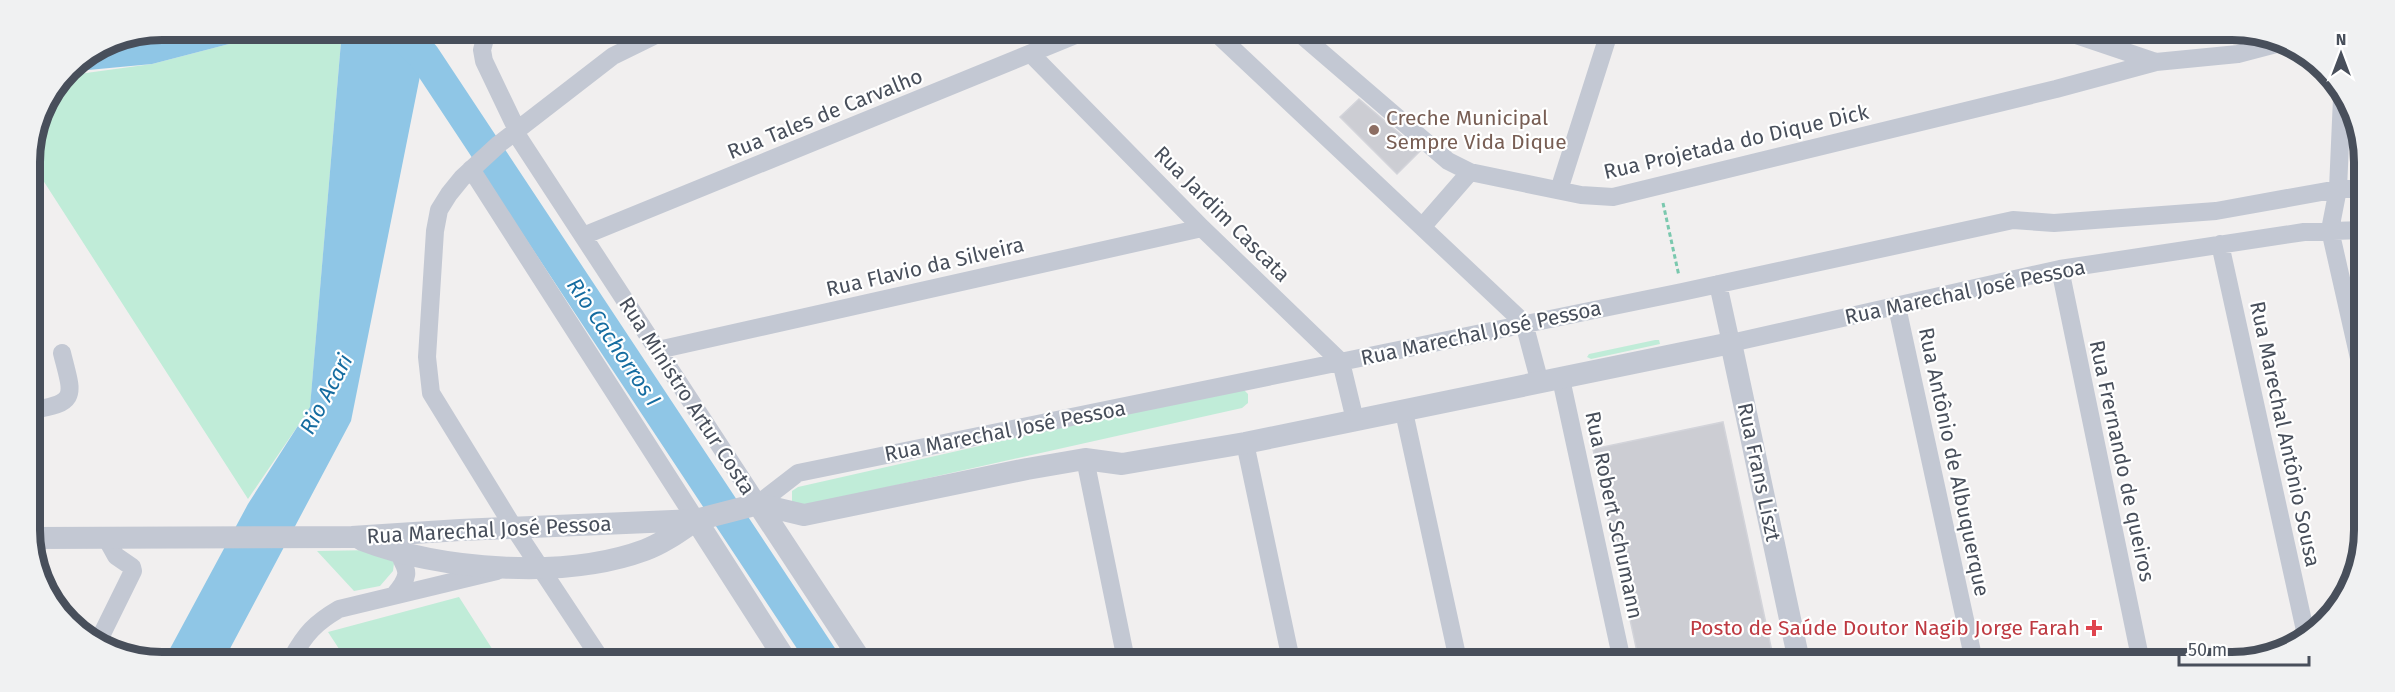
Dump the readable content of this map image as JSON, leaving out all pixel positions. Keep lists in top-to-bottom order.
{
  "streets": {
    "street": [
      "Rua Tales de Carvalho",
      "Rua Projetada do Dique Dick",
      "Rua Jardim Cascata",
      "Rua Flavio da Silveira",
      "Rua Marechal José Pessoa",
      "Rua Ministro Artur Costa",
      "Rua Marechal Antônio Sousa",
      "Rua Frernando de queiros",
      "Rua Antônio de Albuquerque",
      "Rua Frans Liszt",
      "Rua Robert Schumann"
    ]
  },
  "crossings": [
    ["Rua Tales de Carvalho", "Rua Jardim Cascata"],
    ["Rua Tales de Carvalho", "Rua Ministro Artur Costa"],
    ["Rua Jardim Cascata", "Rua Flavio da Silveira"],
    ["Rua Jardim Cascata", "Rua Marechal José Pessoa"],
    ["Rua Flavio da Silveira", "Rua Ministro Artur Costa"],
    ["Rua Marechal José Pessoa", "Rua Ministro Artur Costa"],
    ["Rua Marechal José Pessoa", "Rua Marechal Antônio Sousa"],
    ["Rua Marechal José Pessoa", "Rua Frernando de queiros"],
    ["Rua Marechal José Pessoa", "Rua Antônio de Albuquerque"],
    ["Rua Marechal José Pessoa", "Rua Frans Liszt"],
    ["Rua Marechal José Pessoa", "Rua Robert Schumann"]
  ],
  "water": ["Rio Cachorros I", "Rio Acari"],
  "places": {
    "other": ["Creche Municipal Sempre Vida Dique"],
    "health": ["Posto de Saúde Doutor Nagib Jorge Farah"]
  },
  "scale_bar": "50 m",
  "north": "top"
}
